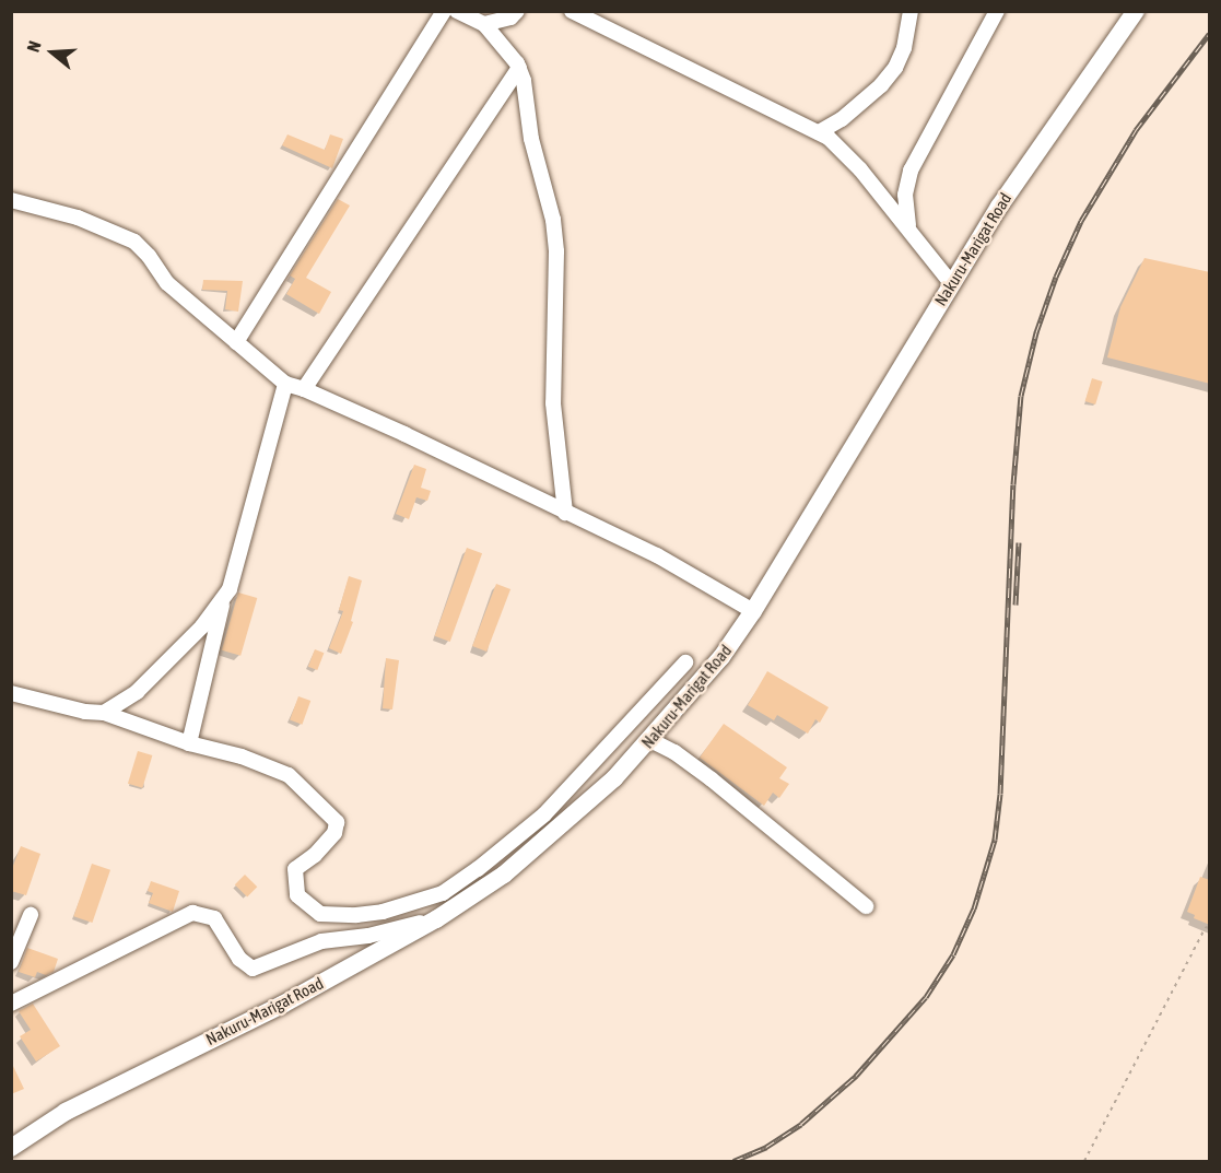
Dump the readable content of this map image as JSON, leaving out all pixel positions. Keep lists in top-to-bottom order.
{
  "streets": {
    "main road": ["Nakuru-Marigat Road"]
  },
  "north": "left"
}
